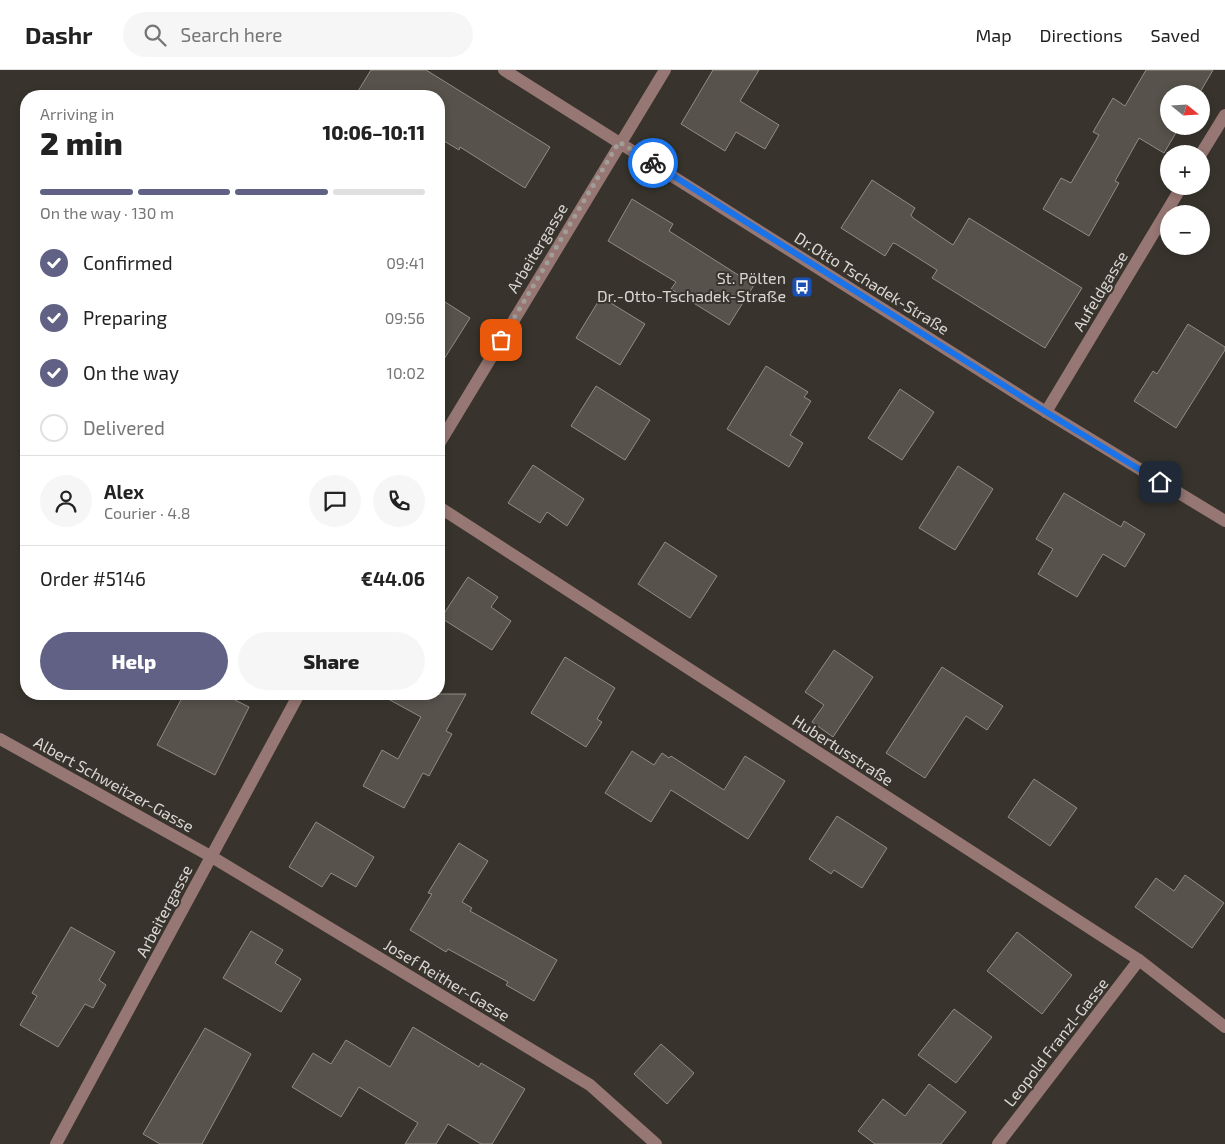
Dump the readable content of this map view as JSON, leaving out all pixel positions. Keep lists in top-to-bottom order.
{
  "streets": {
    "street": [
      "Arbeitergasse",
      "Dr.Otto Tschadek-Straße",
      "Aufeldgasse",
      "Hubertusstraße",
      "Albert Schweitzer-Gasse",
      "Josef Reither-Gasse",
      "Leopold Franzl-Gasse"
    ]
  },
  "crossings": [
    ["Arbeitergasse", "Dr.Otto Tschadek-Straße"],
    ["Arbeitergasse", "Albert Schweitzer-Gasse"],
    ["Arbeitergasse", "Josef Reither-Gasse"],
    ["Dr.Otto Tschadek-Straße", "Aufeldgasse"],
    ["Hubertusstraße", "Leopold Franzl-Gasse"],
    ["Albert Schweitzer-Gasse", "Josef Reither-Gasse"]
  ],
  "places": {
    "bus stop": ["St. Pölten Dr.-Otto-Tschadek-Straße"]
  },
  "north": "right",
  "page": {
    "header": "Dashr",
    "search": "Search here",
    "nav": ["Map", "Directions", "Saved"],
    "map_buttons": ["+", "−"],
    "heading": ["2 min", "Arriving in", "10:06–10:11"],
    "panel": [
      "Alex",
      "Courier · 4.8",
      "Order #5146",
      "€44.06"
    ],
    "bar": "On the way · 130 m",
    "list": [
      ["Confirmed", "09:41"],
      ["Preparing", "09:56"],
      ["On the way", "10:02"],
      "Delivered"
    ],
    "buttons": ["Help", "Share"]
  }
}
